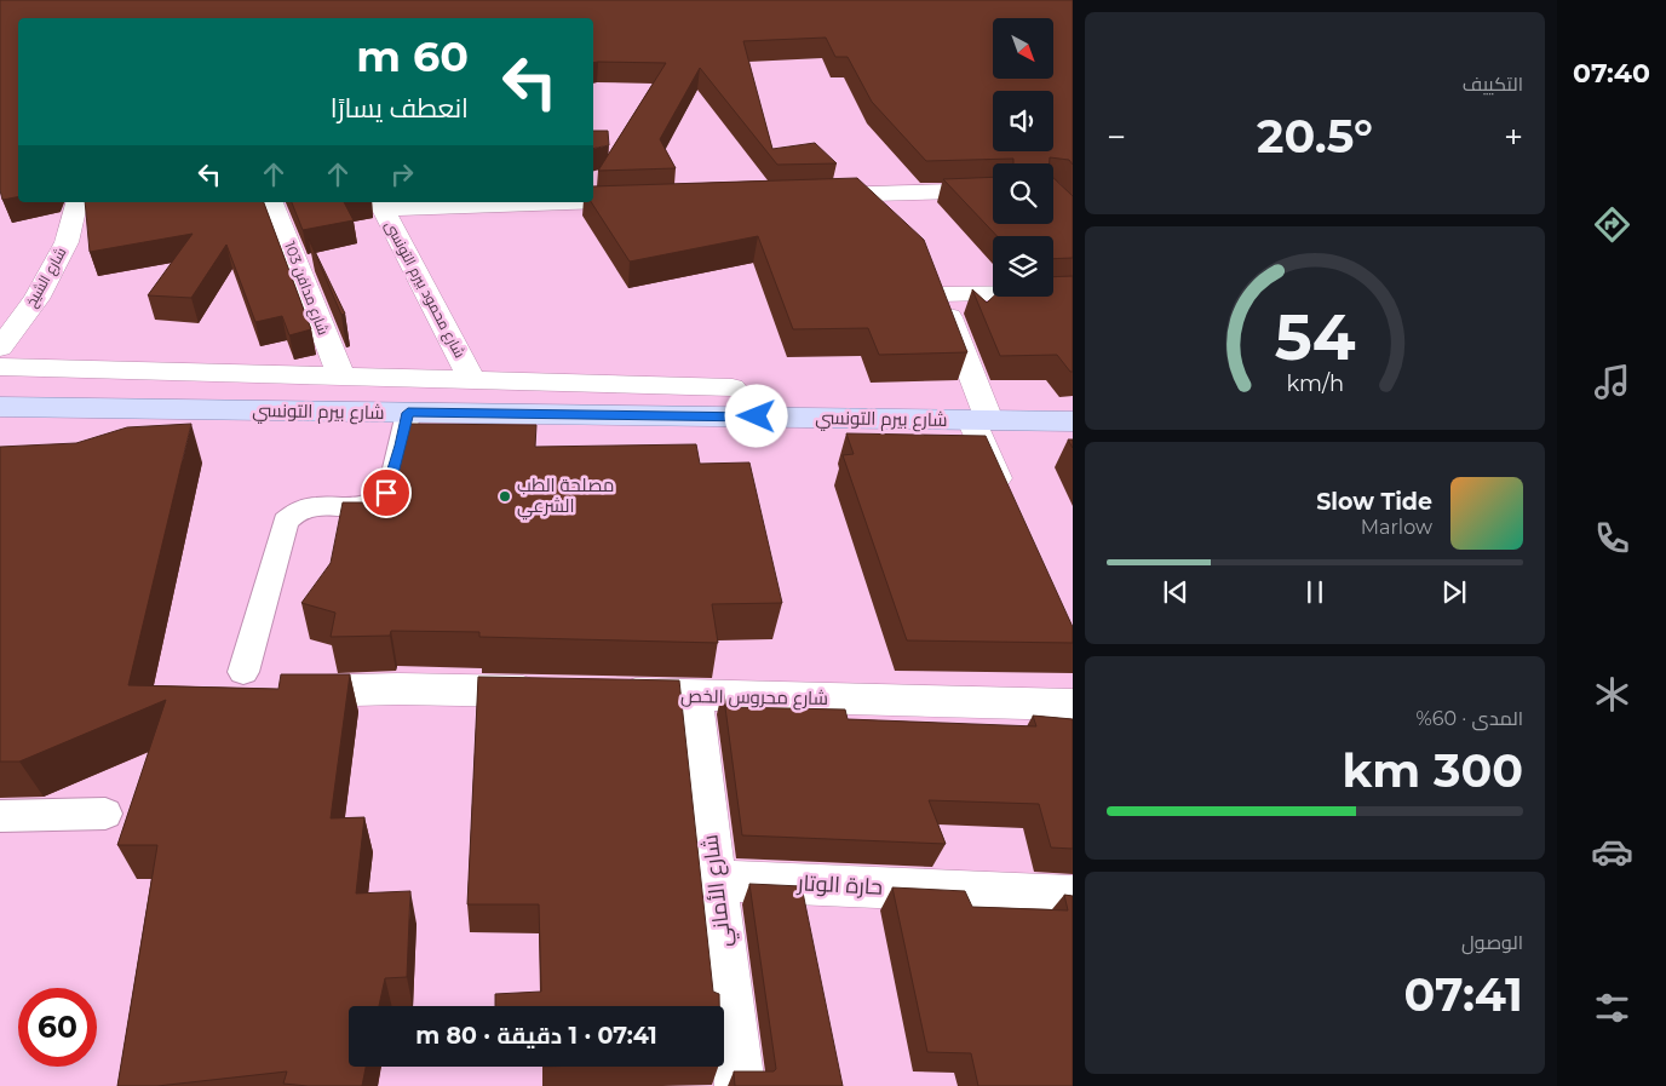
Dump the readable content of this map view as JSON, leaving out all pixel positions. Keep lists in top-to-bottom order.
{
  "streets": {
    "main road": ["شارع بيرم التونسي"],
    "street": [
      "شارع الشيخ",
      "شارع مدافن 103",
      "شارع محمود بيرم التونسى",
      "شارع محروس الخص",
      "حارة الوتار",
      "شارع الأماني"
    ]
  },
  "crossings": [
    ["شارع محروس الخص", "شارع الأماني"],
    ["حارة الوتار", "شارع الأماني"]
  ],
  "places": ["مصلحة الطب الشرعي"],
  "north": "bottom right",
  "page": {
    "tabs": "07:40",
    "tile": [
      "التكييف",
      ["المدى · 60%", "300 km"],
      ["الوصول", "07:41"]
    ],
    "turn": ["60 m", "انعطف يسارًا"],
    "heat": ["−", "20.5°", "+"],
    "song": ["Slow Tide", "Marlow"],
    "limit": "60",
    "trip": "07:41 · 1 دقيقة · 80 m",
    "gauge": ["54", "km/h"]
  }
}
